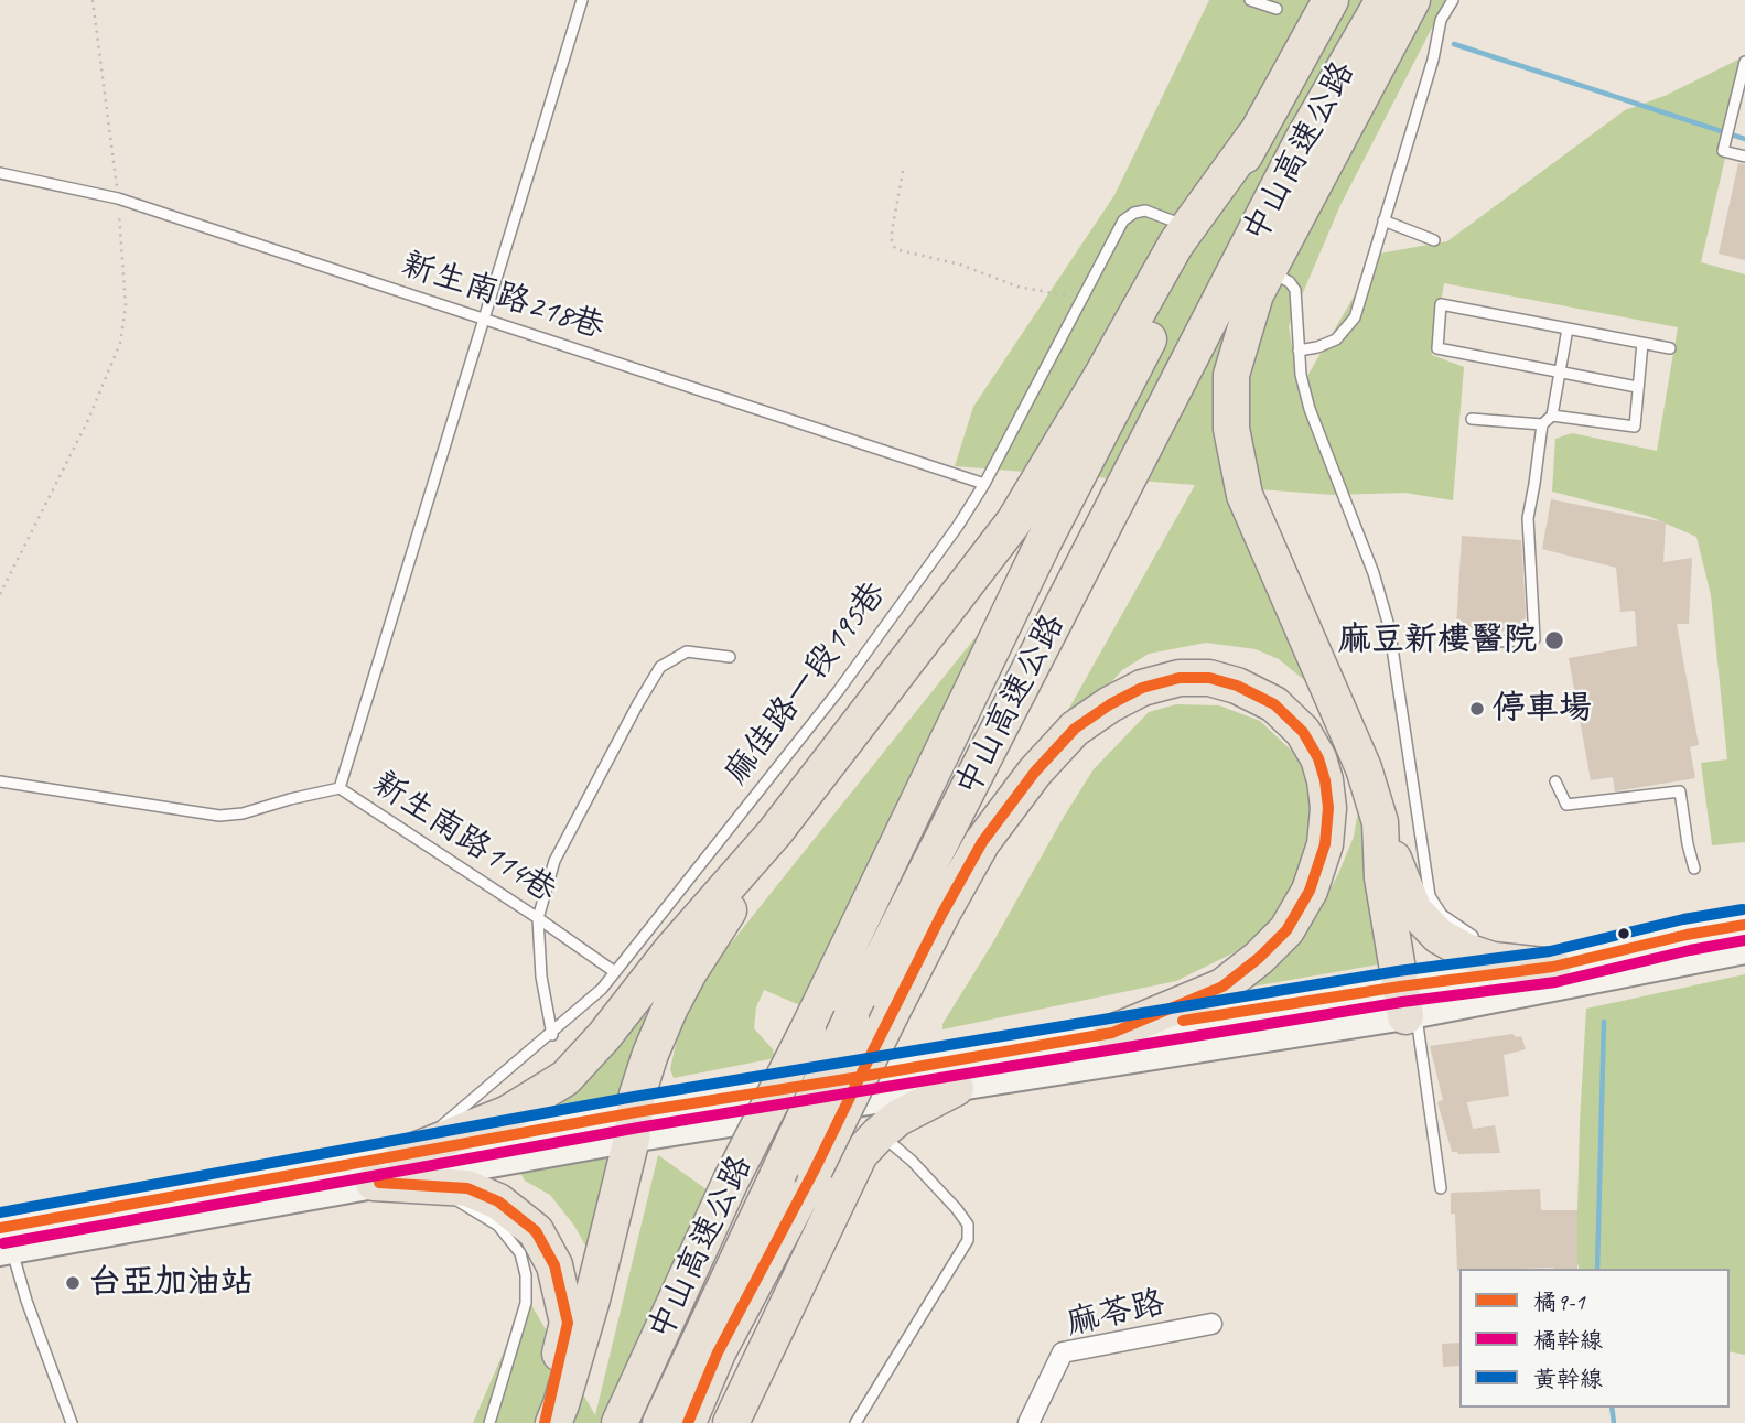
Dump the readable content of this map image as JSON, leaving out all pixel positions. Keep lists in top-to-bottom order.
{
  "streets": {
    "highway": ["中山高速公路"],
    "street": ["麻苓路"],
    "lane": ["新生南路218巷", "麻佳路一段195巷", "新生南路114巷"]
  },
  "crossings": [
    ["新生南路218巷", "麻佳路一段195巷"],
    ["麻佳路一段195巷", "新生南路114巷"]
  ],
  "places": ["麻豆新樓醫院", "停車場", "台亞加油站"],
  "lines": ["transit line 橘9-1", "transit line 黃幹線", "transit line 橘幹線"],
  "legend": ["橘9-1", "橘幹線", "黃幹線"]
}
